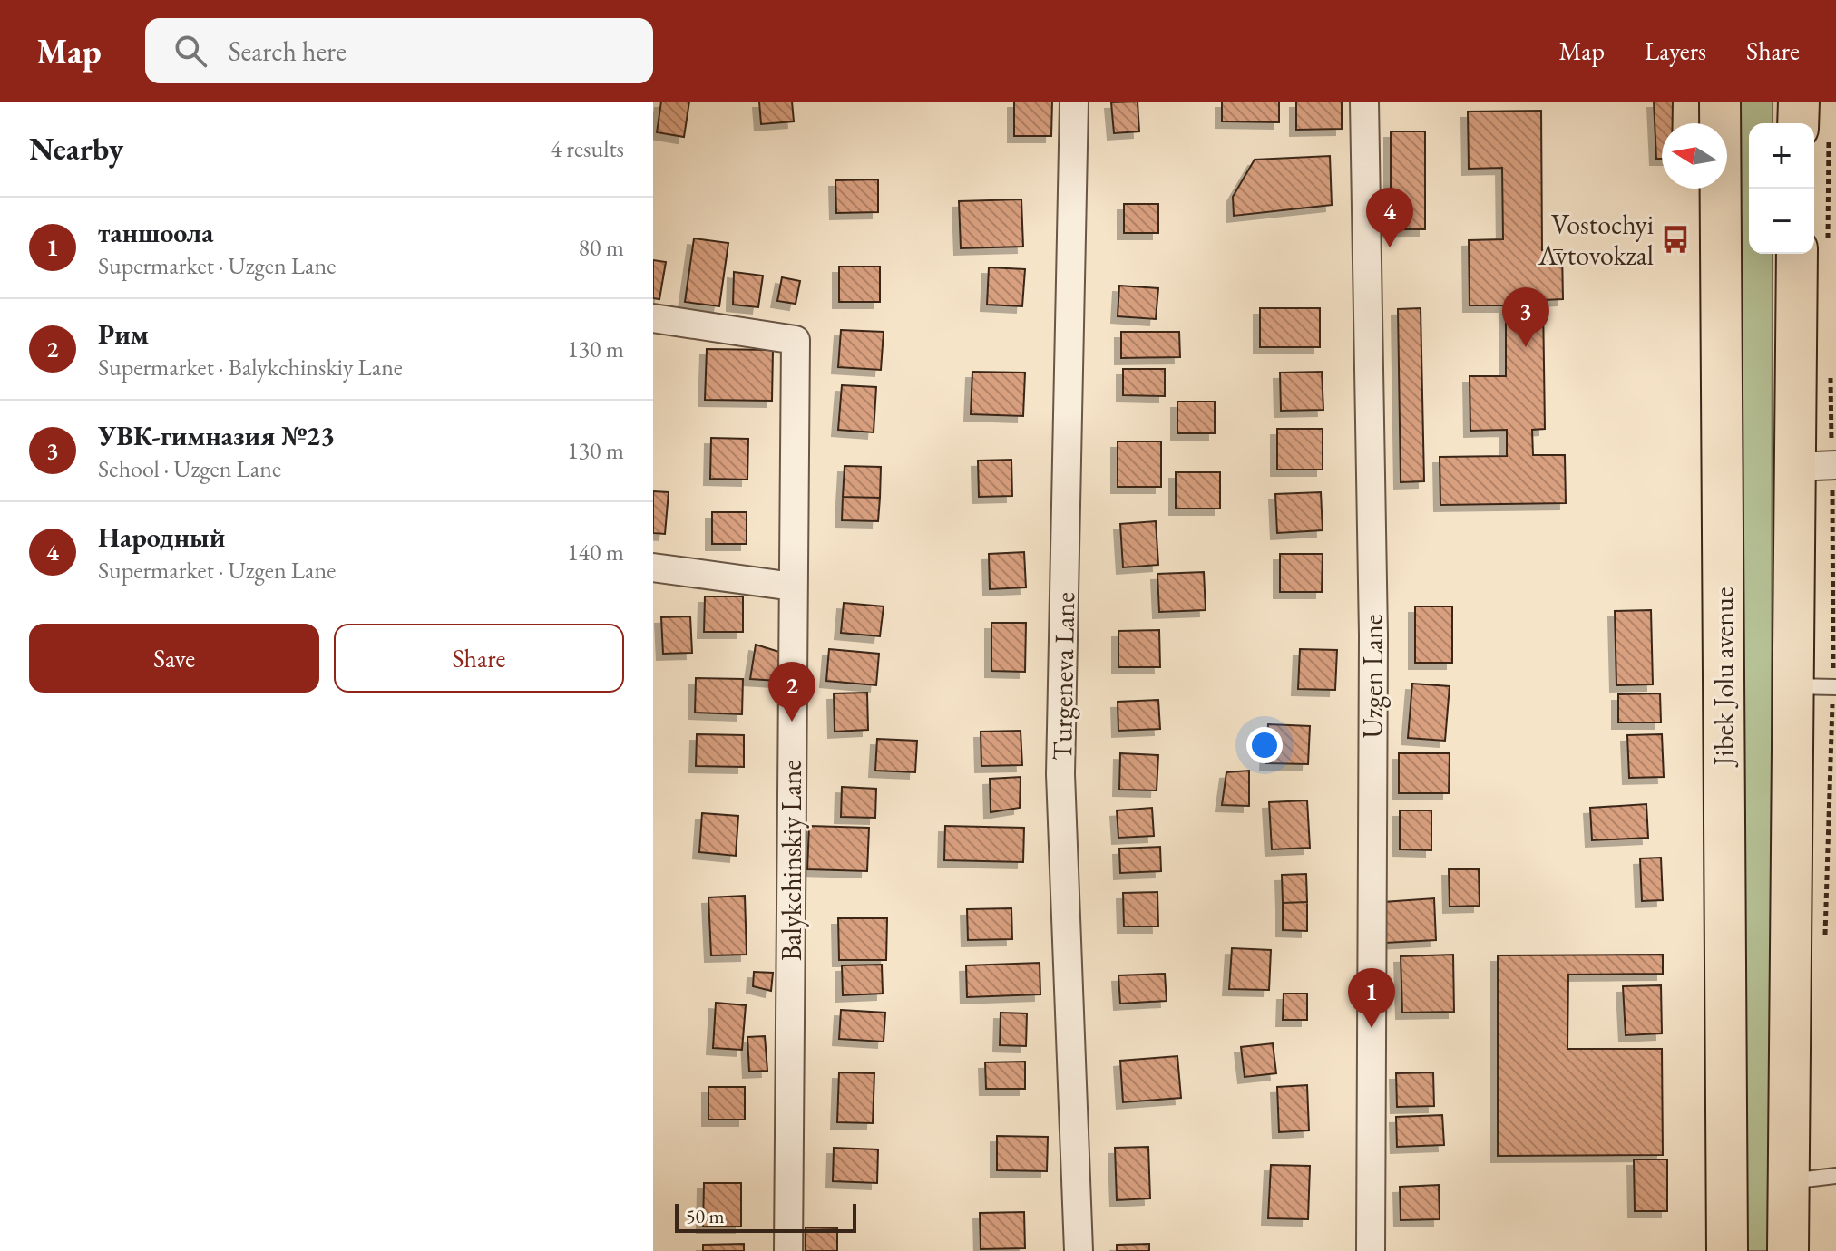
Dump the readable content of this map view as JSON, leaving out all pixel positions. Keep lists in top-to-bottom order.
{
  "streets": {
    "main road": ["Jibek Jolu avenue"],
    "street": ["Turgeneva Lane", "Uzgen Lane", "Balykchinskiy Lane"]
  },
  "places": {
    "bus stop": ["Vostochyi Avtovokzal"]
  },
  "scale_bar": "50 m",
  "north": "left",
  "page": {
    "header": "Map",
    "search": "Search here",
    "nav": ["Map", "Layers", "Share"],
    "heading": ["Nearby", "4 results"],
    "map_buttons": ["+", "−"],
    "pins": [
      "4",
      "3",
      "2",
      "1"
    ],
    "list": [
      {
        "mark": "1",
        "name": "таншоола",
        "note": "Supermarket · Uzgen Lane",
        "value": "80 m"
      },
      {
        "mark": "2",
        "name": "Рим",
        "note": "Supermarket · Balykchinskiy Lane",
        "value": "130 m"
      },
      {
        "mark": "3",
        "name": "УВК-гимназия №23",
        "note": "School · Uzgen Lane",
        "value": "130 m"
      },
      {
        "mark": "4",
        "name": "Народный",
        "note": "Supermarket · Uzgen Lane",
        "value": "140 m"
      }
    ],
    "buttons": ["Save", "Share"],
    "scale": "50 m"
  }
}
